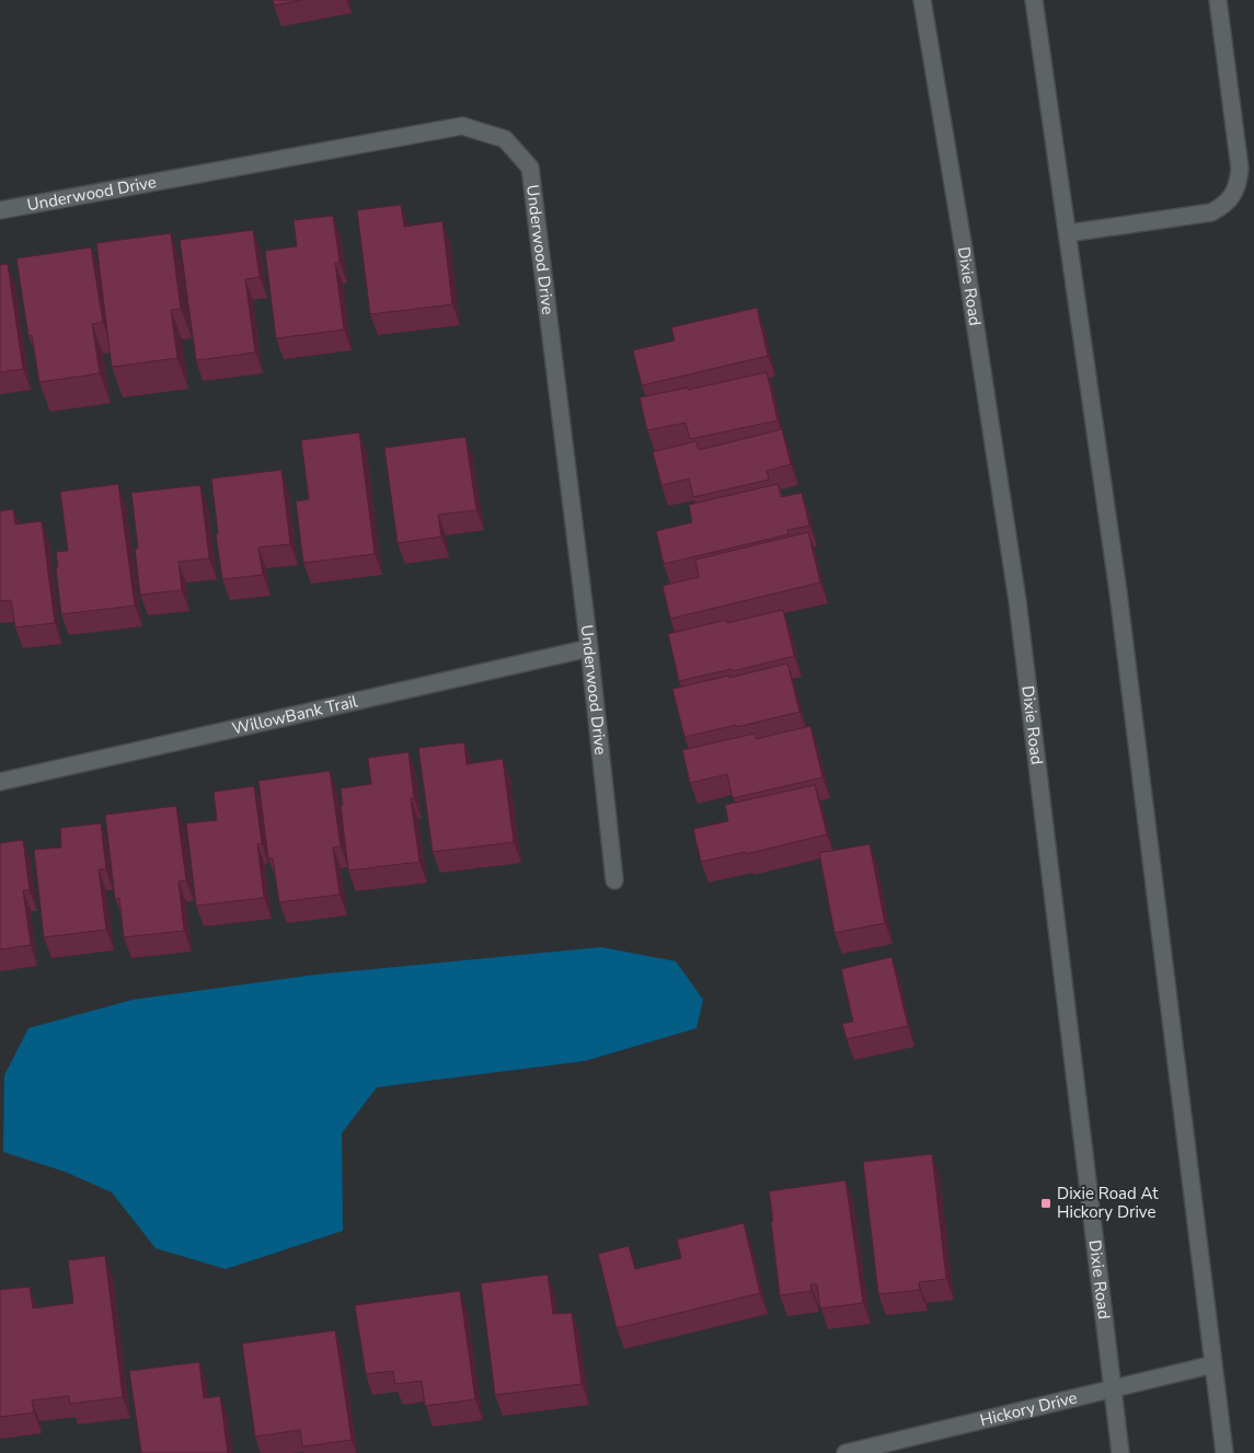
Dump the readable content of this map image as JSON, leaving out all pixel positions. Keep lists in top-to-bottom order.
{
  "streets": {
    "main road": [
      "Underwood Drive",
      "Dixie Road",
      "WillowBank Trail",
      "Hickory Drive"
    ]
  },
  "crossings": [
    ["Underwood Drive", "WillowBank Trail"],
    ["Dixie Road", "Hickory Drive"]
  ],
  "places": {
    "transit": ["Dixie Road At Hickory Drive"]
  }
}
